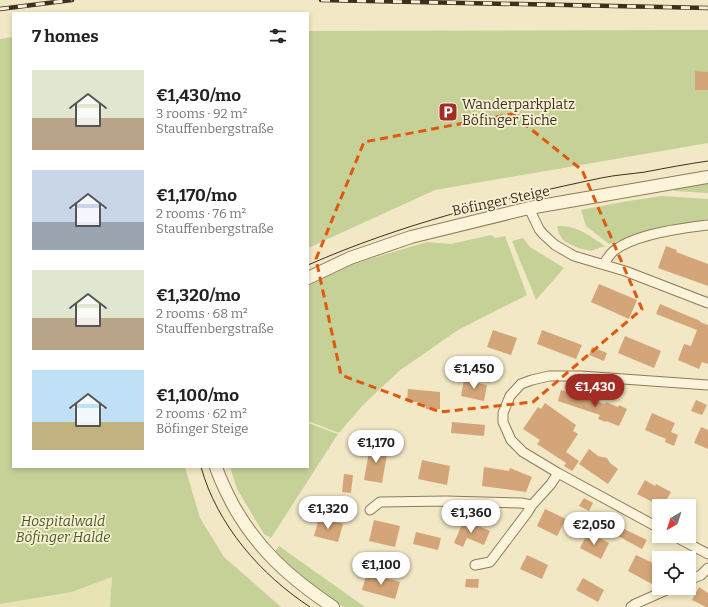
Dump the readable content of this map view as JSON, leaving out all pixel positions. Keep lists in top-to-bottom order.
{
  "streets": {
    "street": ["Böfinger Steige"]
  },
  "parks": ["Hospitalwald Böfinger Halde"],
  "places": {
    "parking": ["Wanderparkplatz Böfinger Eiche"]
  },
  "north": "bottom left",
  "page": {
    "heading": "7 homes",
    "list": [
      {
        "name": "€1,430/mo",
        "note": "3 rooms · 92 m² · Stauffenbergstraße"
      },
      {
        "name": "€1,170/mo",
        "note": "2 rooms · 76 m² · Stauffenbergstraße"
      },
      {
        "name": "€1,320/mo",
        "note": "2 rooms · 68 m² · Stauffenbergstraße"
      },
      {
        "name": "€1,100/mo",
        "note": "2 rooms · 62 m² · Böfinger Steige"
      }
    ],
    "price": [
      "€1,450",
      "€1,430",
      "€1,170",
      "€1,320",
      "€1,360",
      "€2,050",
      "€1,100"
    ]
  }
}
